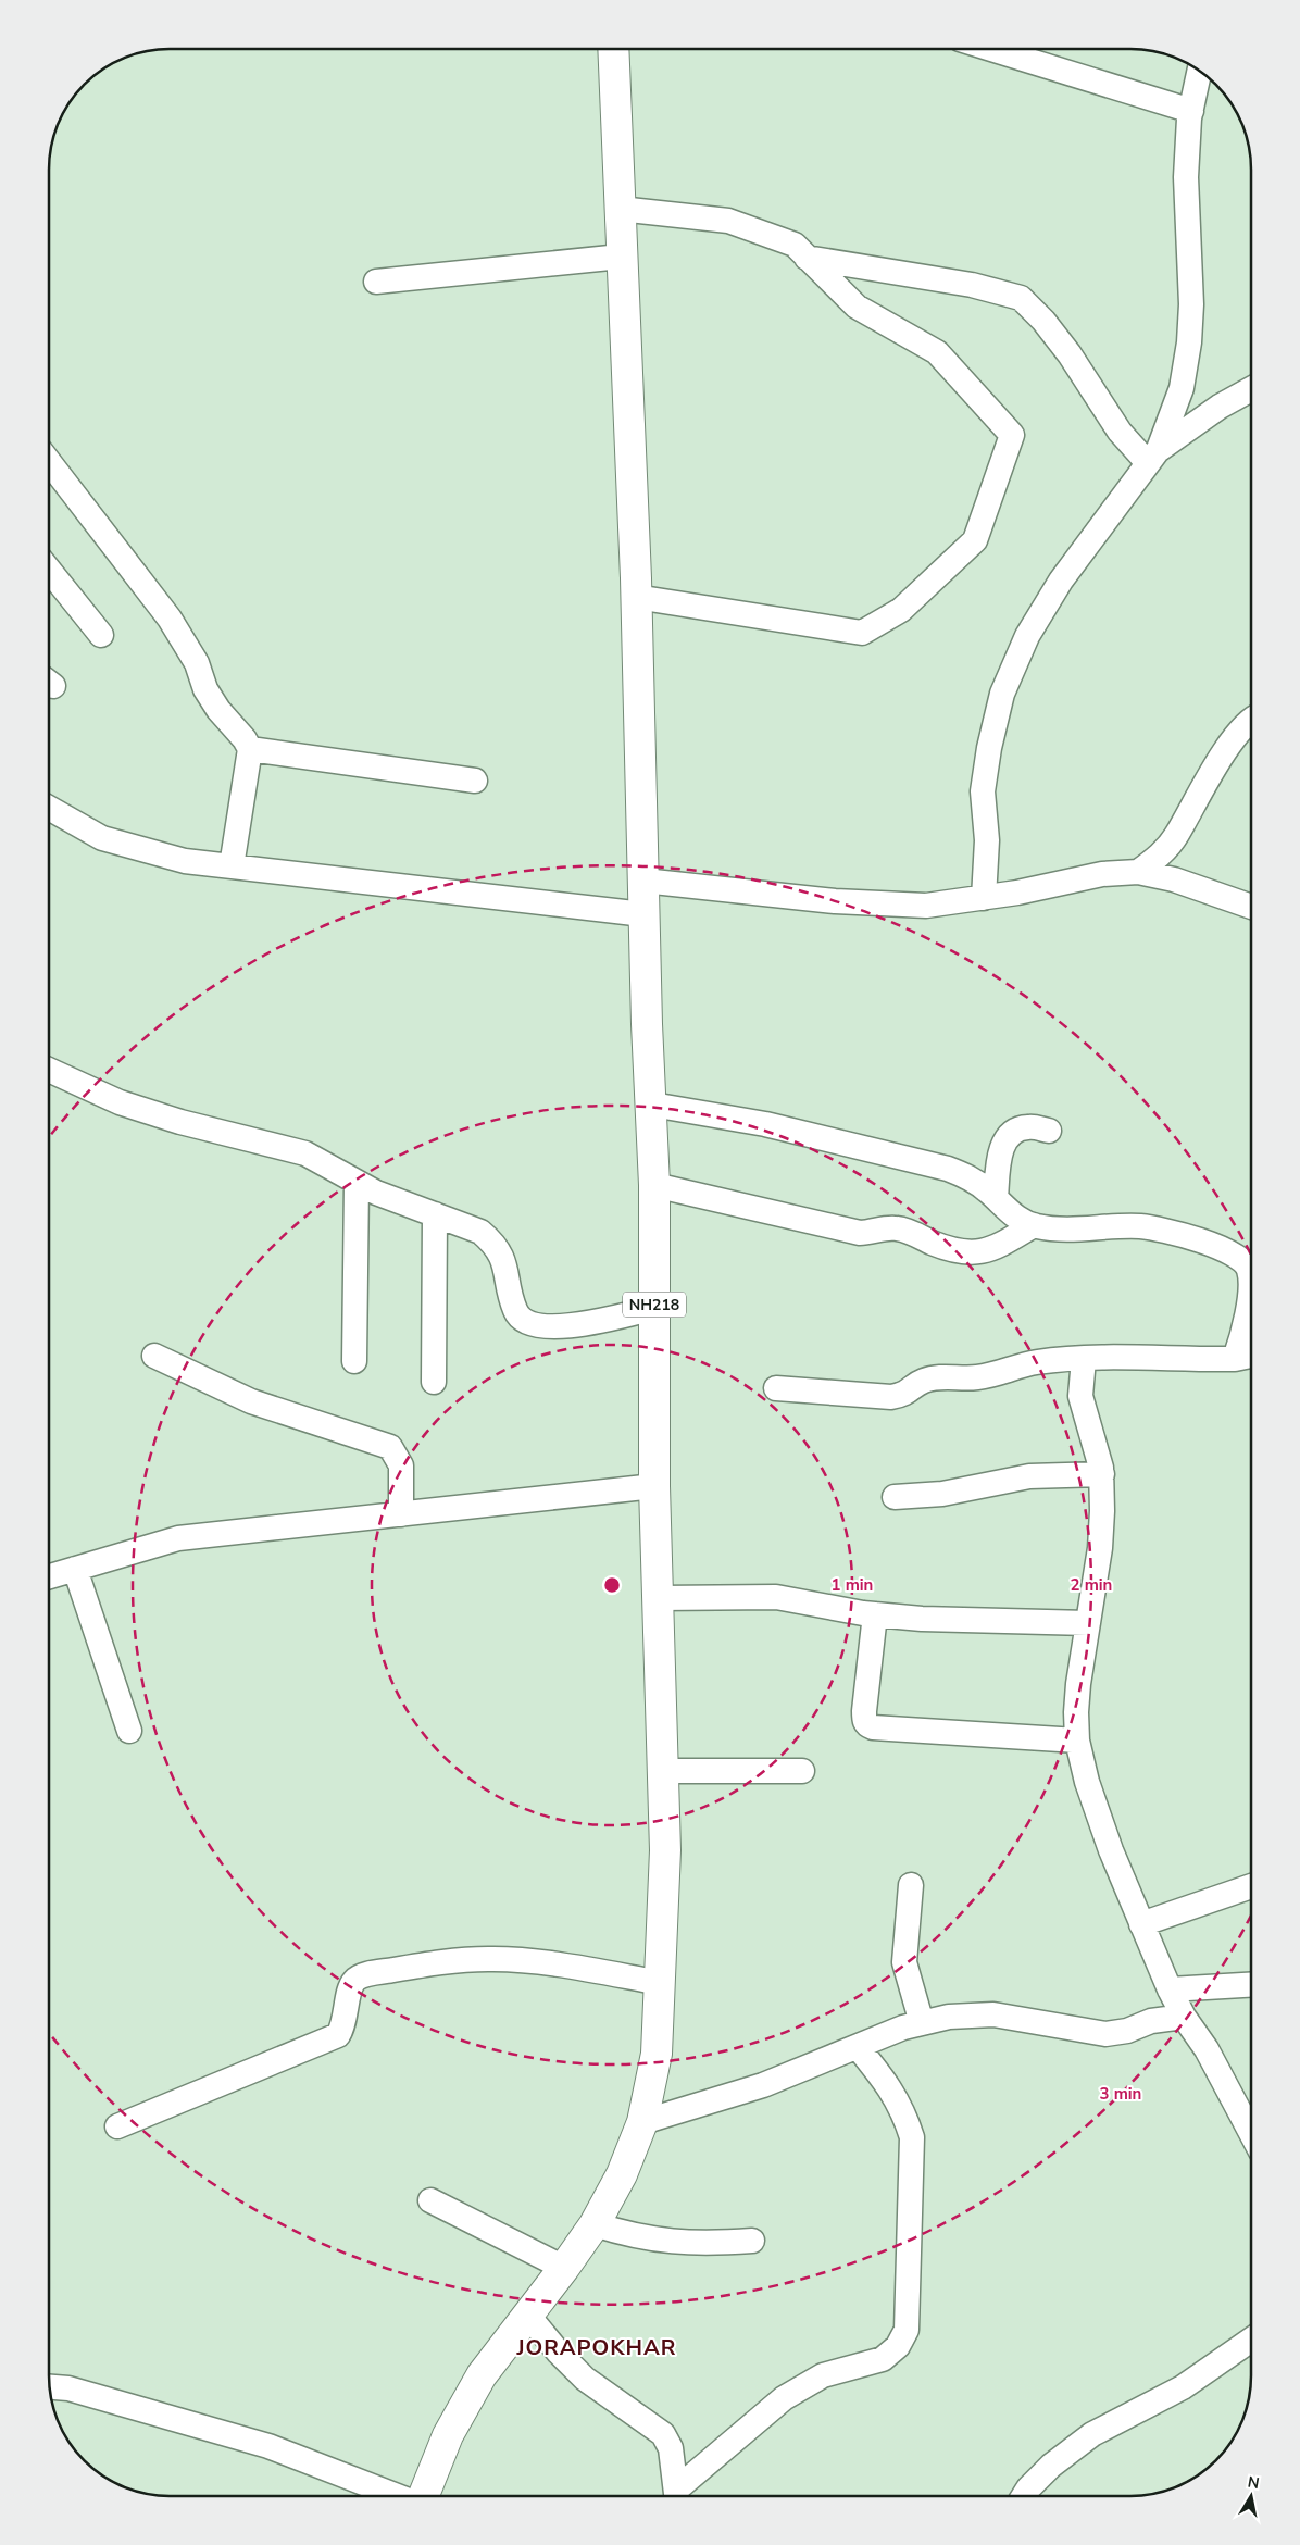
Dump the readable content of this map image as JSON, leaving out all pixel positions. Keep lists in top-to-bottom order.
{
  "streets": {
    "highway": ["NH218"]
  },
  "districts": ["JORAPOKHAR"],
  "north": "top",
  "rings": ["1 min", "2 min", "3 min"]
}
